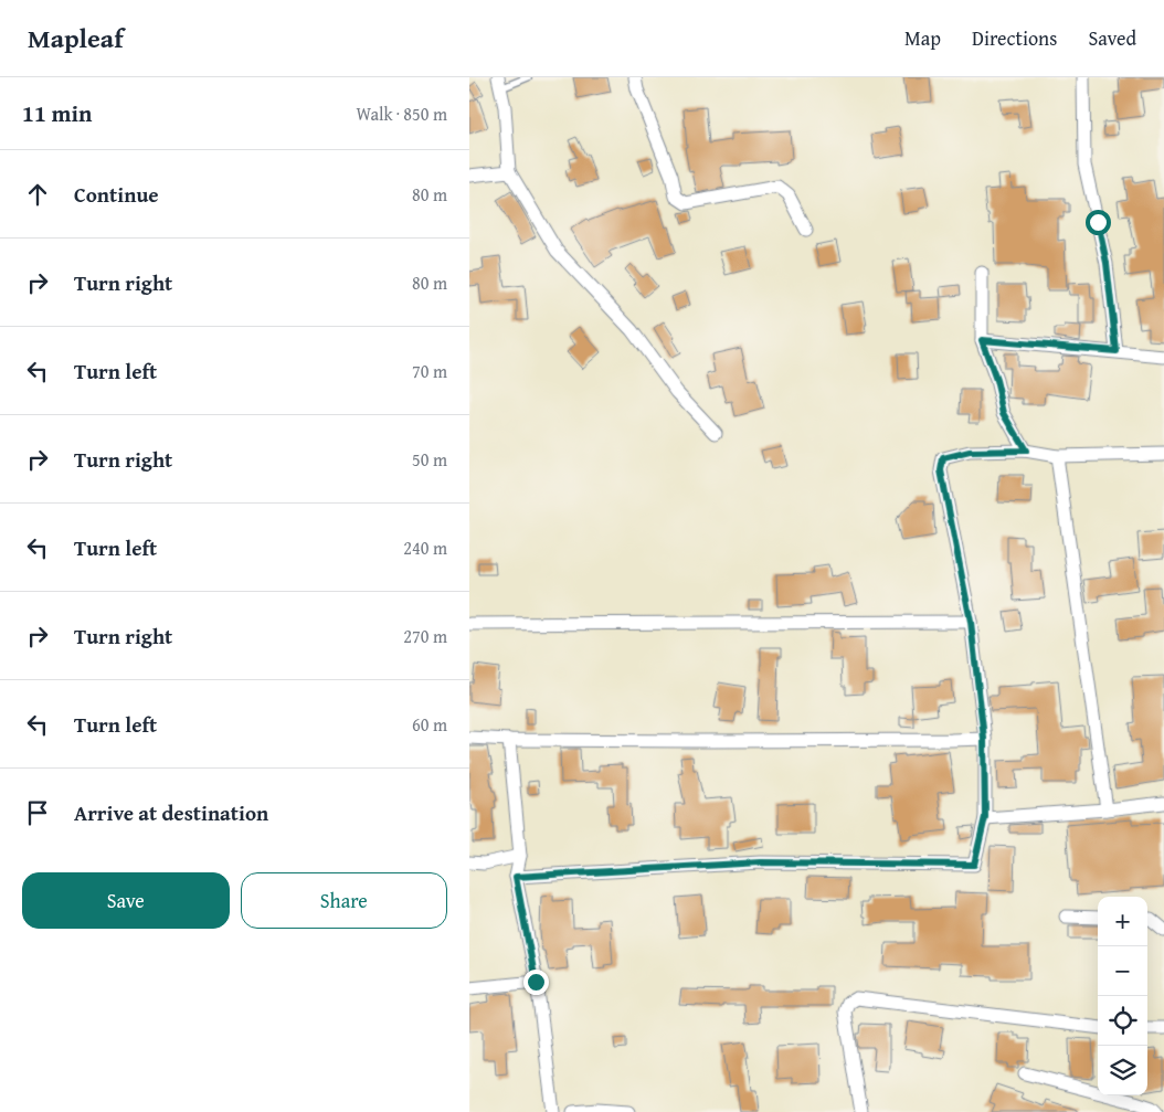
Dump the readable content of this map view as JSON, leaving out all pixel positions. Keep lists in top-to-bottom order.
{
  "page": {
    "header": "Mapleaf",
    "nav": ["Map", "Directions", "Saved"],
    "heading": ["11 min", "Walk · 850 m"],
    "list": [
      ["Continue", "80 m"],
      ["Turn right", "80 m"],
      ["Turn left", "70 m"],
      ["Turn right", "50 m"],
      ["Turn left", "240 m"],
      ["Turn right", "270 m"],
      ["Turn left", "60 m"],
      "Arrive at destination"
    ],
    "buttons": ["Save", "Share"],
    "map_buttons": ["+", "−"]
  }
}
